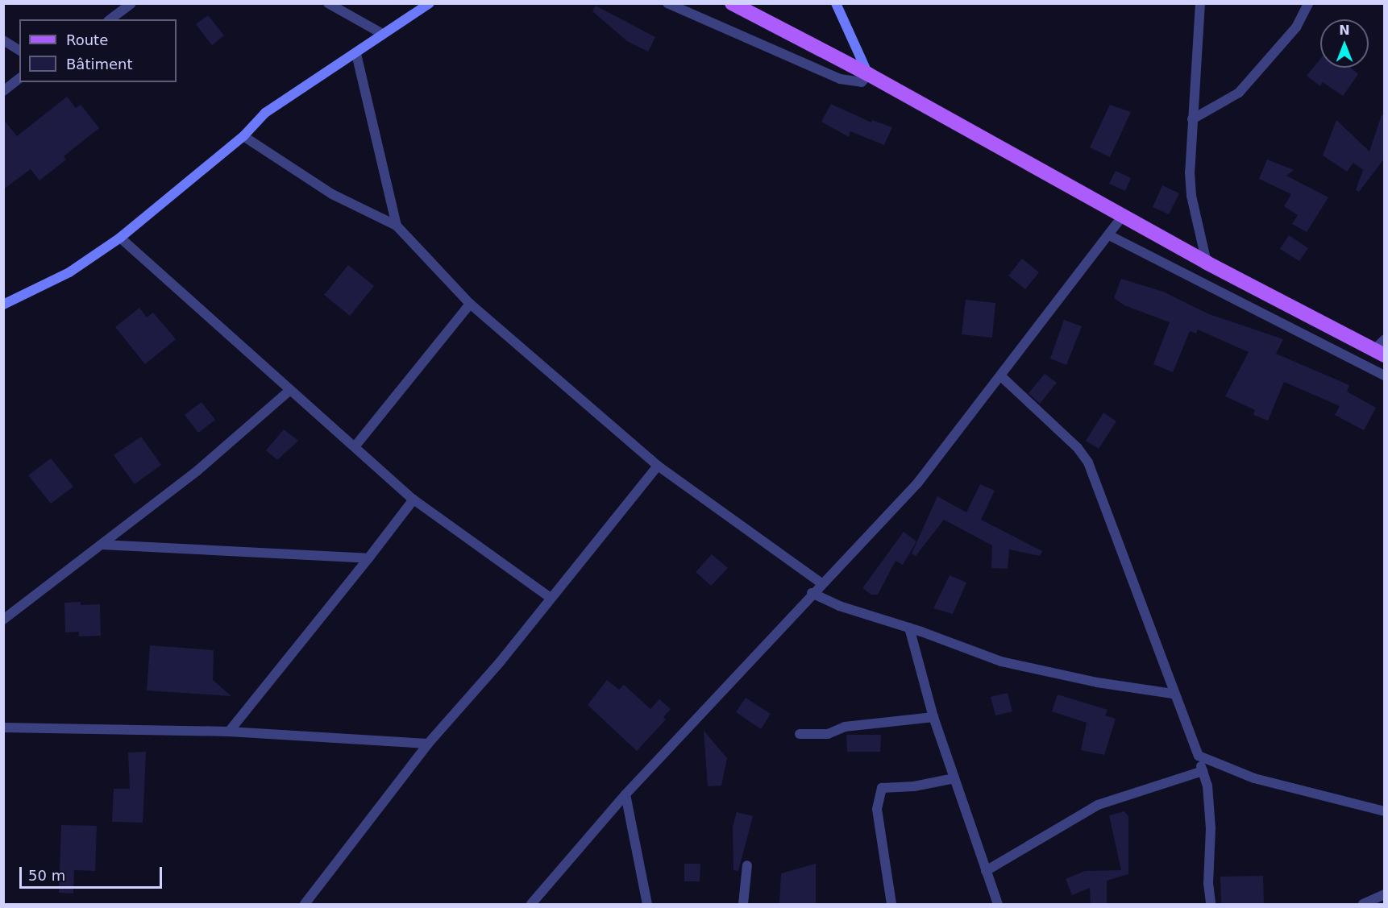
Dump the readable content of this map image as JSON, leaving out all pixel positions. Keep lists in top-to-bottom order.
{
  "legend": ["Route", "Bâtiment"],
  "scale_bar": "50 m",
  "north": "top"
}
